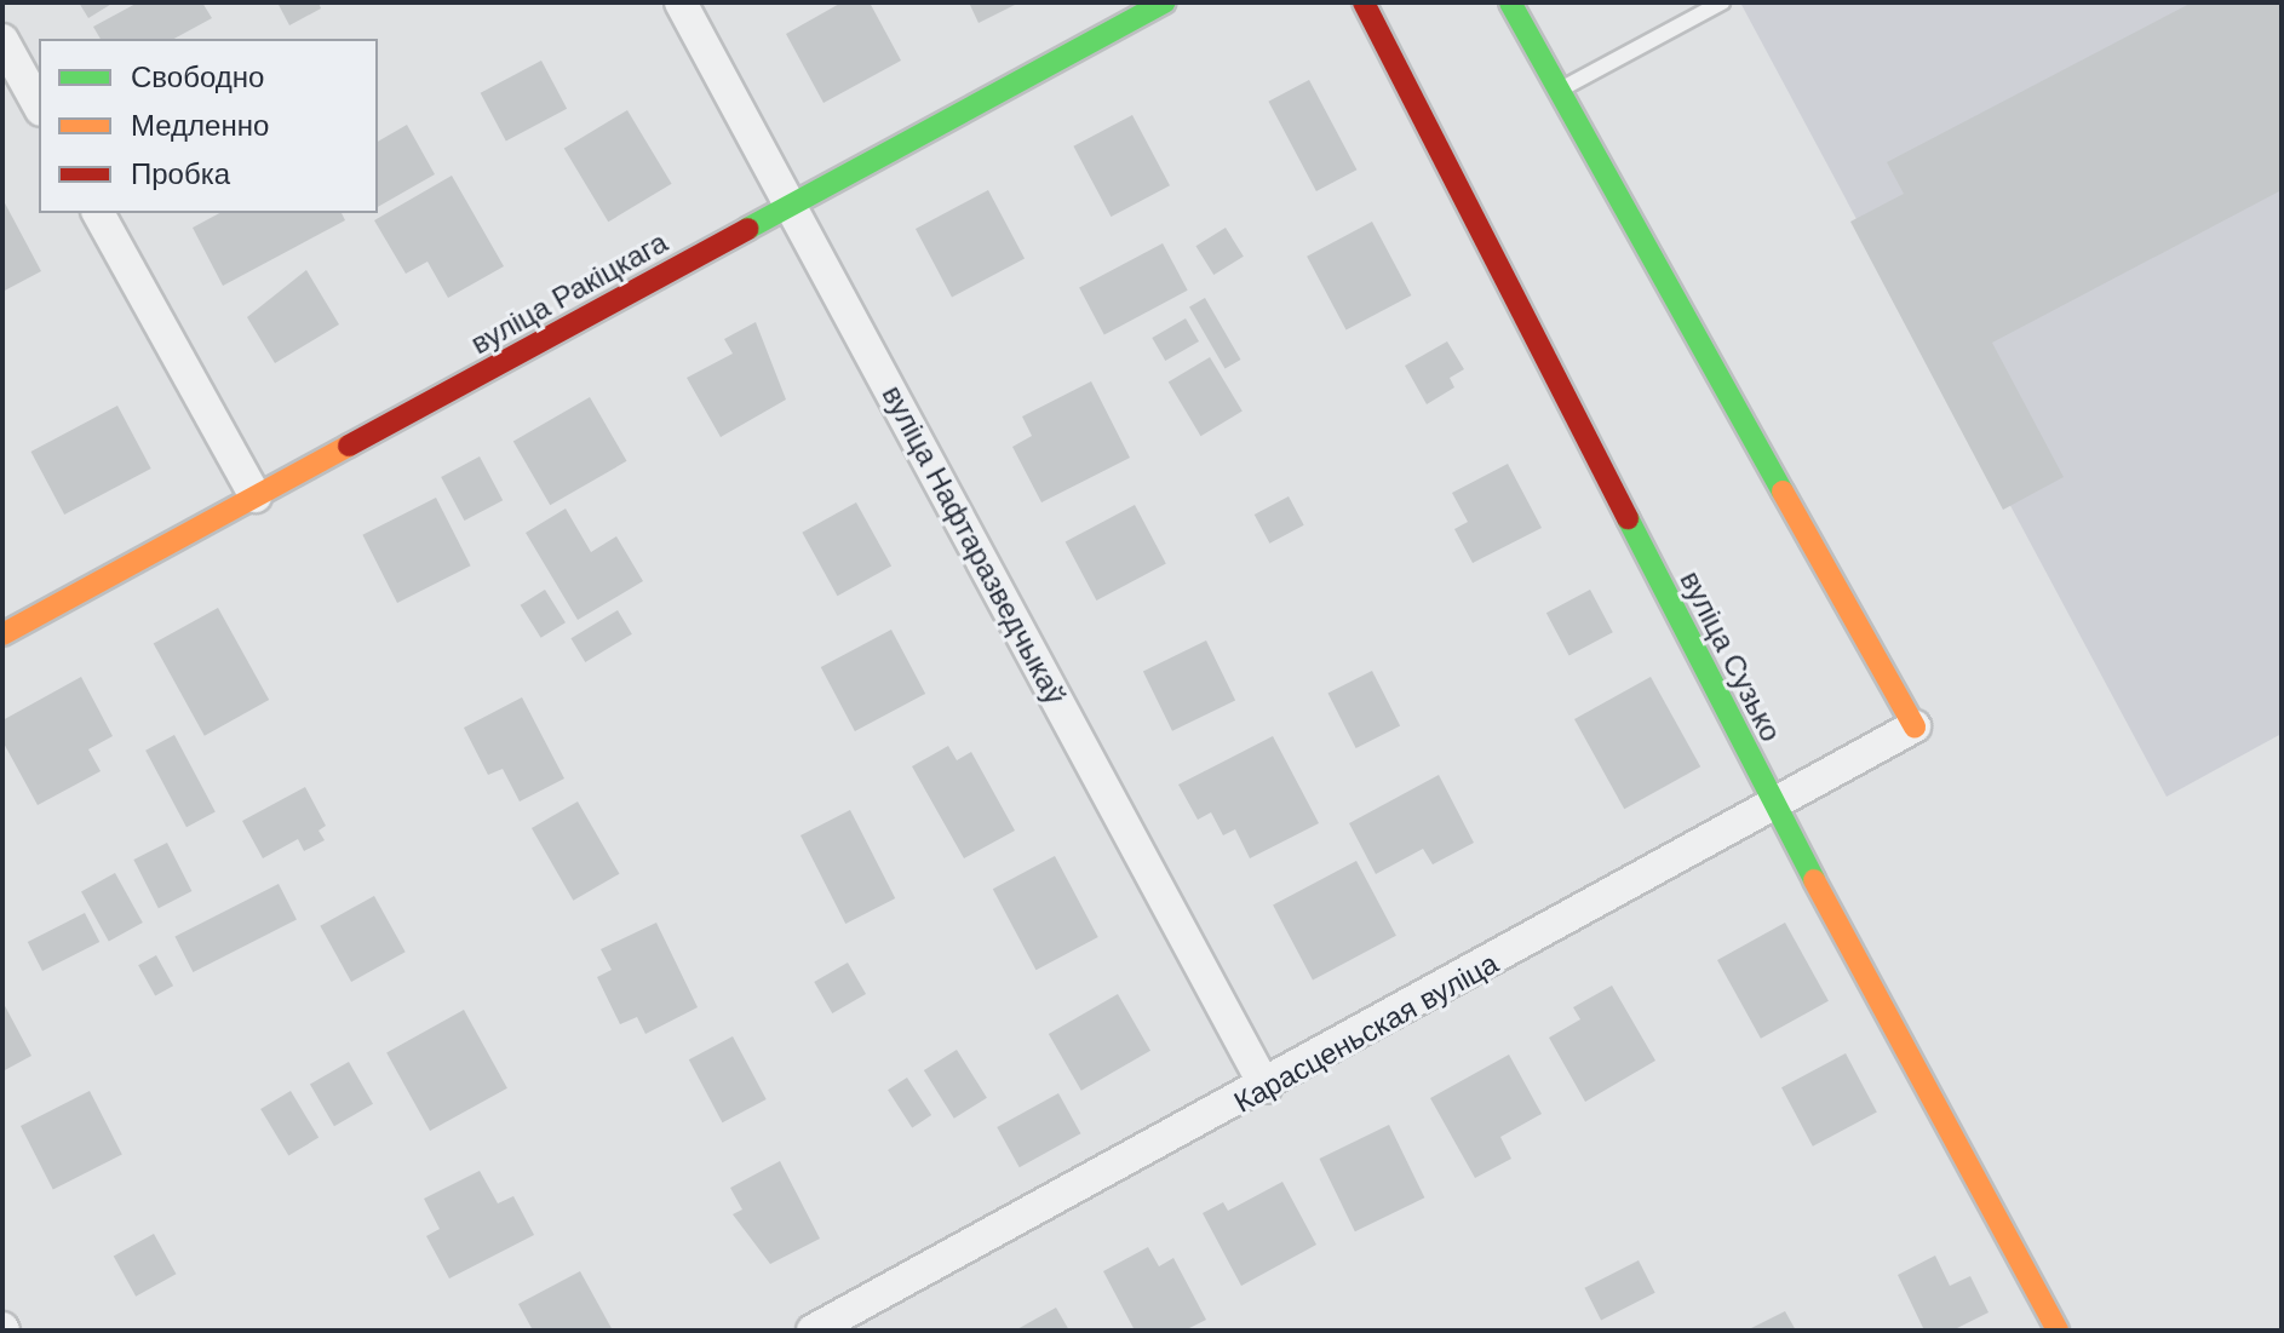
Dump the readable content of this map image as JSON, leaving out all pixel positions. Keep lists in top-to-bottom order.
{
  "streets": {
    "street": [
      "вуліца Ракіцкага",
      "вуліца Нафтаразведчыкаў",
      "вуліца Сузько",
      "Карасценьская вуліца"
    ]
  },
  "crossings": [
    ["вуліца Ракіцкага", "вуліца Нафтаразведчыкаў"],
    ["вуліца Нафтаразведчыкаў", "Карасценьская вуліца"],
    ["вуліца Сузько", "Карасценьская вуліца"]
  ],
  "legend": ["Свободно", "Медленно", "Пробка"]
}
